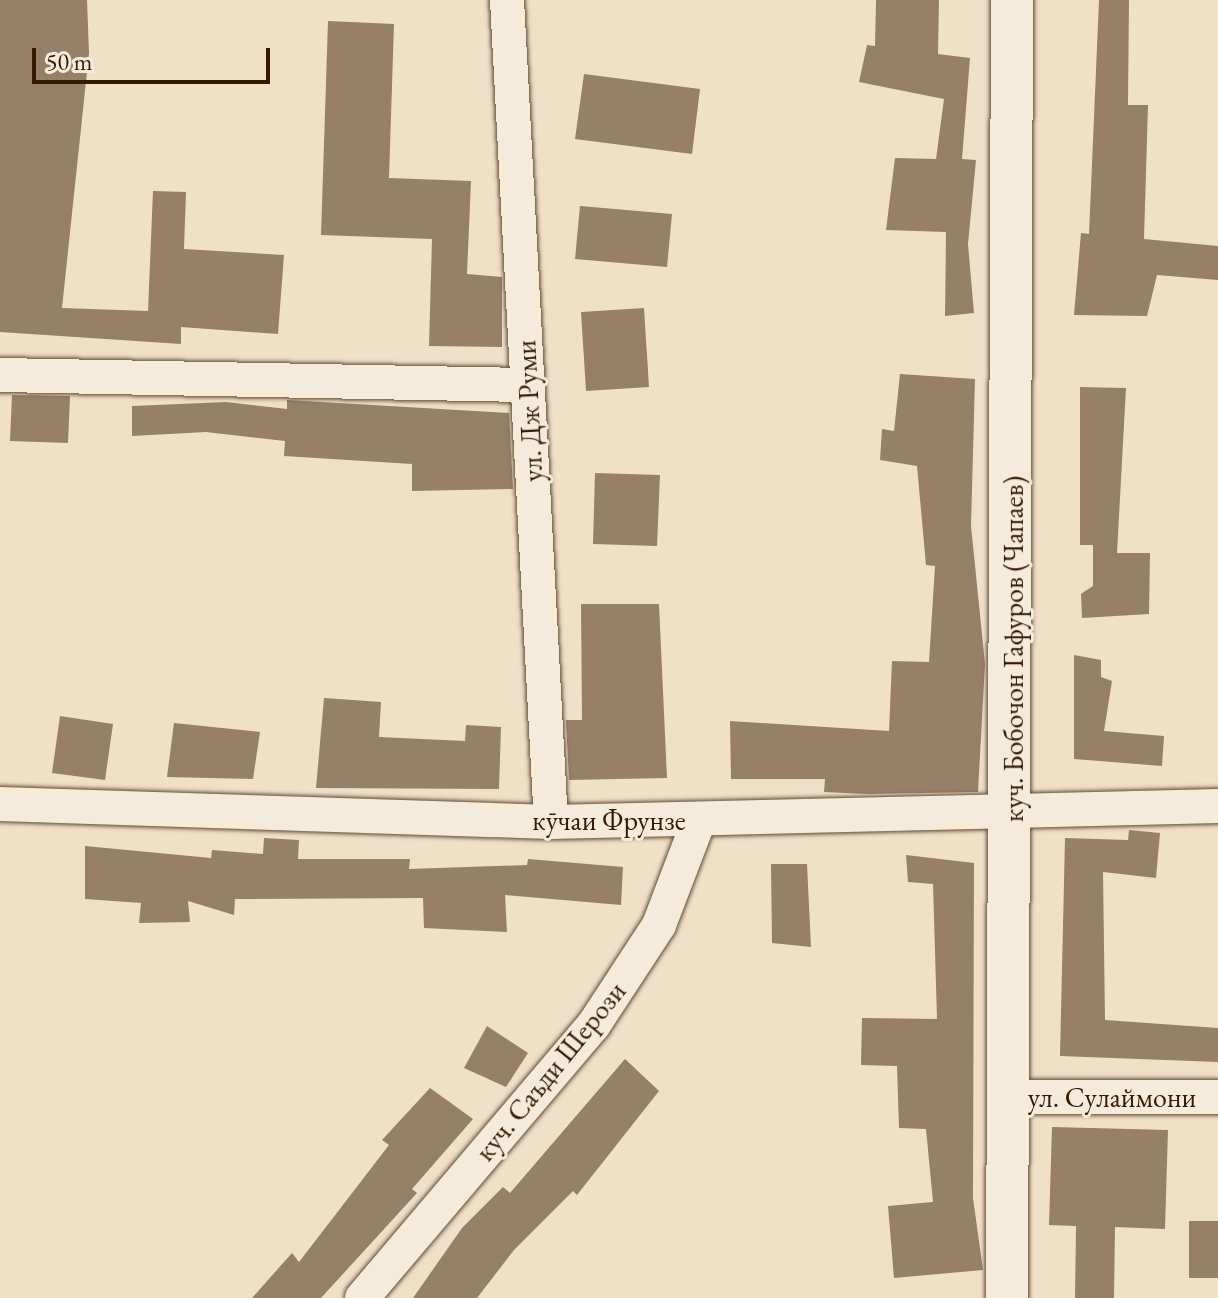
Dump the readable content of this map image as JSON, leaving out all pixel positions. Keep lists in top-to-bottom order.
{
  "streets": {
    "street": [
      "ул. Дж Руми",
      "куч. Бобочон Гафуров (Чапаев)",
      "кӯчаи Фрунзе",
      "куч. Саъди Шерози",
      "ул. Сулаймони"
    ]
  },
  "crossings": [
    ["ул. Дж Руми", "кӯчаи Фрунзе"],
    ["куч. Бобочон Гафуров (Чапаев)", "кӯчаи Фрунзе"],
    ["куч. Бобочон Гафуров (Чапаев)", "ул. Сулаймони"],
    ["кӯчаи Фрунзе", "куч. Саъди Шерози"]
  ],
  "scale_bar": "50 m"
}
